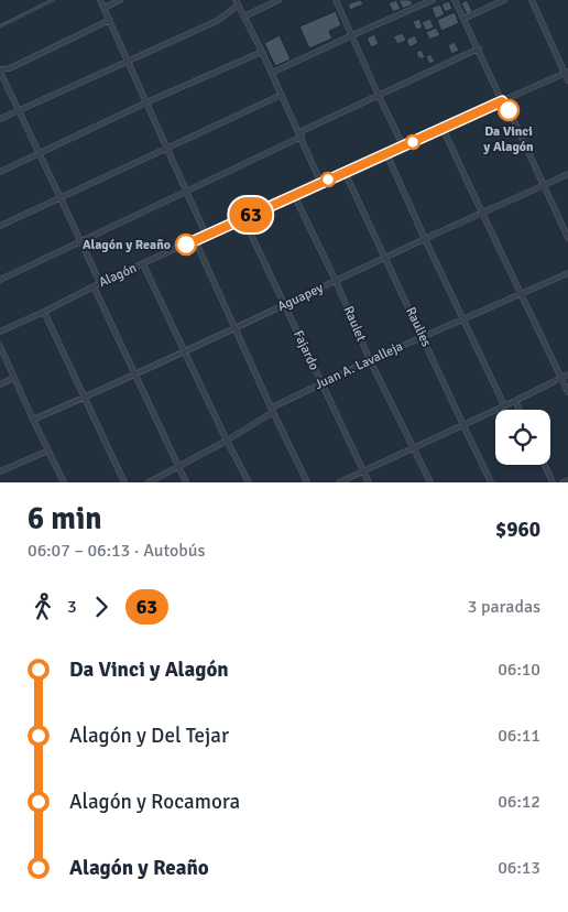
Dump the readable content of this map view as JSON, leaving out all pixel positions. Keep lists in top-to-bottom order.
{
  "streets": {
    "street": [
      "Alagón",
      "Aguapey",
      "Raulet",
      "Raulies",
      "Fajardo",
      "Juan A. Lavalleja"
    ]
  },
  "crossings": [
    ["Alagón", "Raulet"],
    ["Alagón", "Raulies"],
    ["Alagón", "Fajardo"],
    ["Aguapey", "Raulet"],
    ["Aguapey", "Raulies"],
    ["Aguapey", "Fajardo"],
    ["Raulet", "Juan A. Lavalleja"],
    ["Raulies", "Juan A. Lavalleja"],
    ["Fajardo", "Juan A. Lavalleja"]
  ],
  "places": ["Da Vinci y Alagón", "Alagón y Reaño"],
  "lines": ["bus line 63"],
  "page": {
    "on_map": "63",
    "heading": ["6 min", "06:07 – 06:13 · Autobús", "$960"],
    "legs": ["3", "63", "3 paradas"],
    "list": [
      {
        "name": "Da Vinci y Alagón",
        "value": "06:10"
      },
      {
        "name": "Alagón y Del Tejar",
        "value": "06:11"
      },
      {
        "name": "Alagón y Rocamora",
        "value": "06:12"
      },
      {
        "name": "Alagón y Reaño",
        "value": "06:13"
      }
    ]
  }
}
